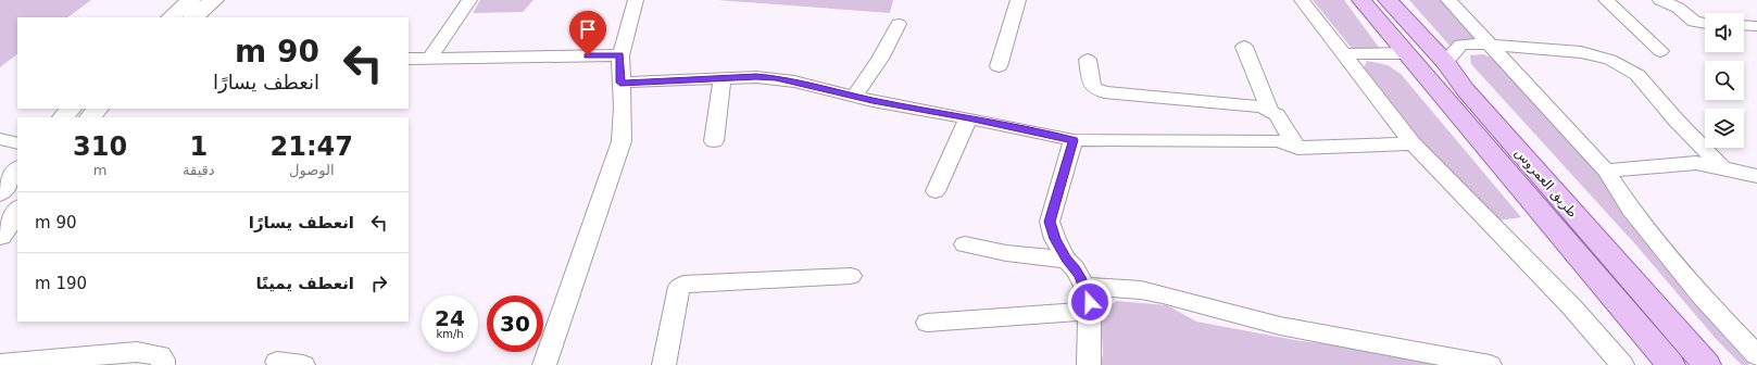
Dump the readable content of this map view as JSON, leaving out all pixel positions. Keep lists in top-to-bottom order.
{
  "streets": {
    "main road": ["طريق العمروس"]
  },
  "page": {
    "turn": ["90 m", "انعطف يسارًا"],
    "eta": [
      "21:47",
      "الوصول",
      "1",
      "دقيقة",
      "310",
      "m"
    ],
    "list": [
      {
        "name": "انعطف يسارًا",
        "value": "90 m"
      },
      {
        "name": "انعطف يمينًا",
        "value": "190 m"
      }
    ],
    "speed": "24 km/h",
    "limit": "30"
  }
}
